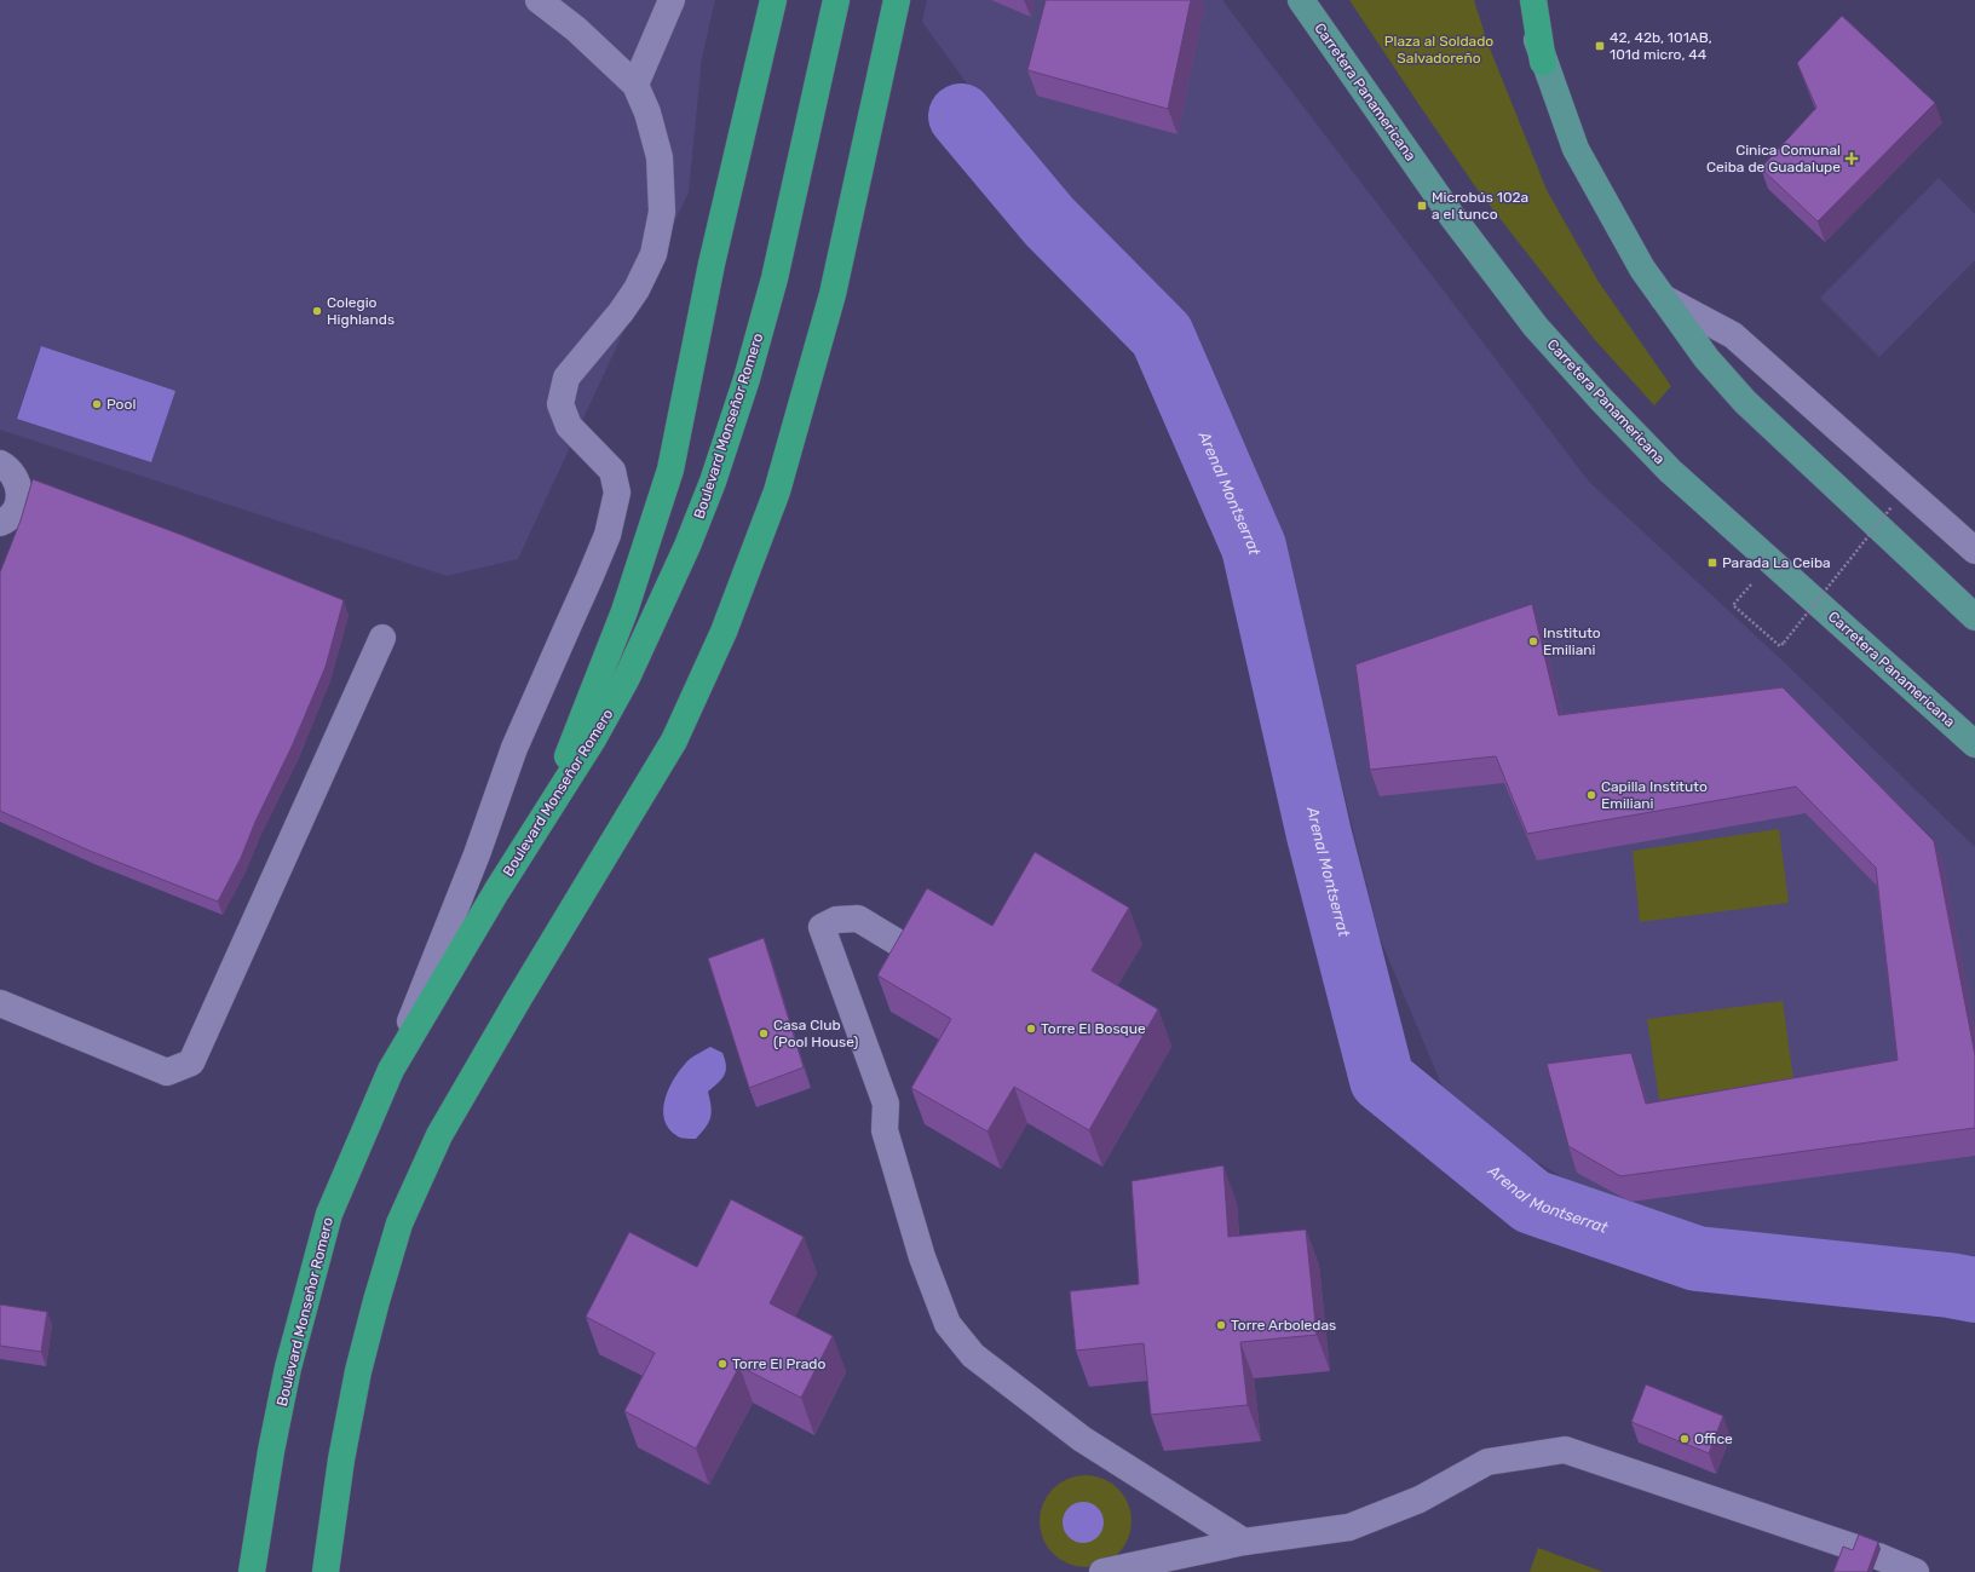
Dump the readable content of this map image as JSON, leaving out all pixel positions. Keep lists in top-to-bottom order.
{
  "streets": {
    "highway": ["Boulevard Monseñor Romero"],
    "main road": ["Carretera Panamericana"]
  },
  "water": ["Arenal Montserrat"],
  "parks": ["Plaza al Soldado Salvadoreño"],
  "places": {
    "transit": ["42, 42b, 101AB, 101d micro, 44", "Microbús 102a a el tunco", "Parada La Ceiba"],
    "health": ["Cinica Comunal Ceiba de Guadalupe"],
    "other": [
      "Colegio Highlands",
      "Pool",
      "Instituto Emiliani",
      "Capilla Instituto Emiliani",
      "Torre El Bosque",
      "Casa Club (Pool House)",
      "Torre Arboledas",
      "Torre El Prado",
      "Office"
    ]
  }
}
